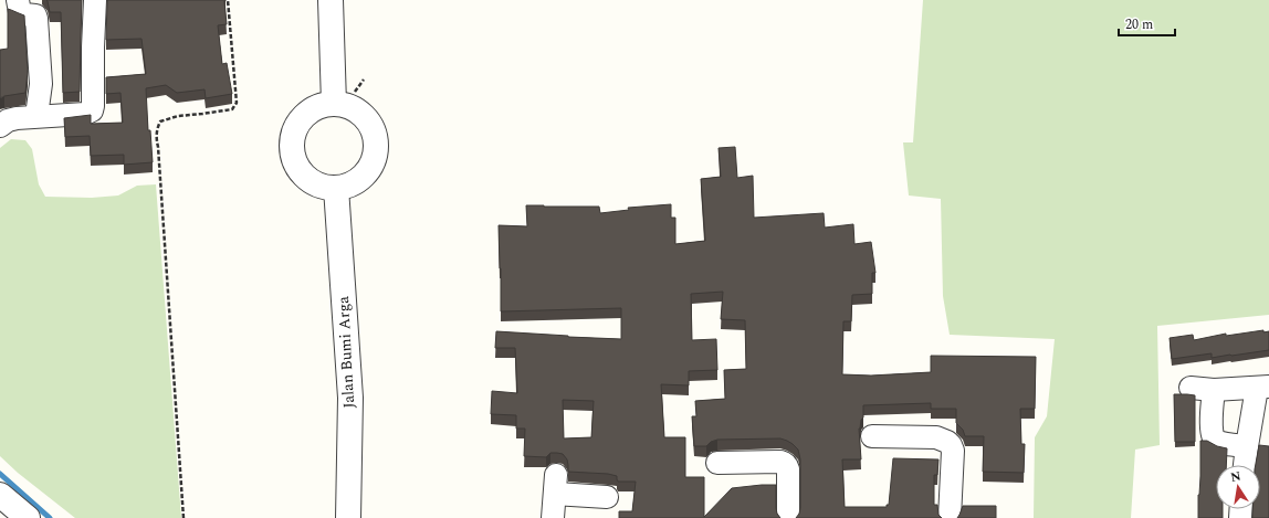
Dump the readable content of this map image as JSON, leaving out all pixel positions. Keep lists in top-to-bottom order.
{
  "streets": {
    "street": ["Jalan Bumi Arga"]
  },
  "scale_bar": "20 m",
  "north": "top"
}
